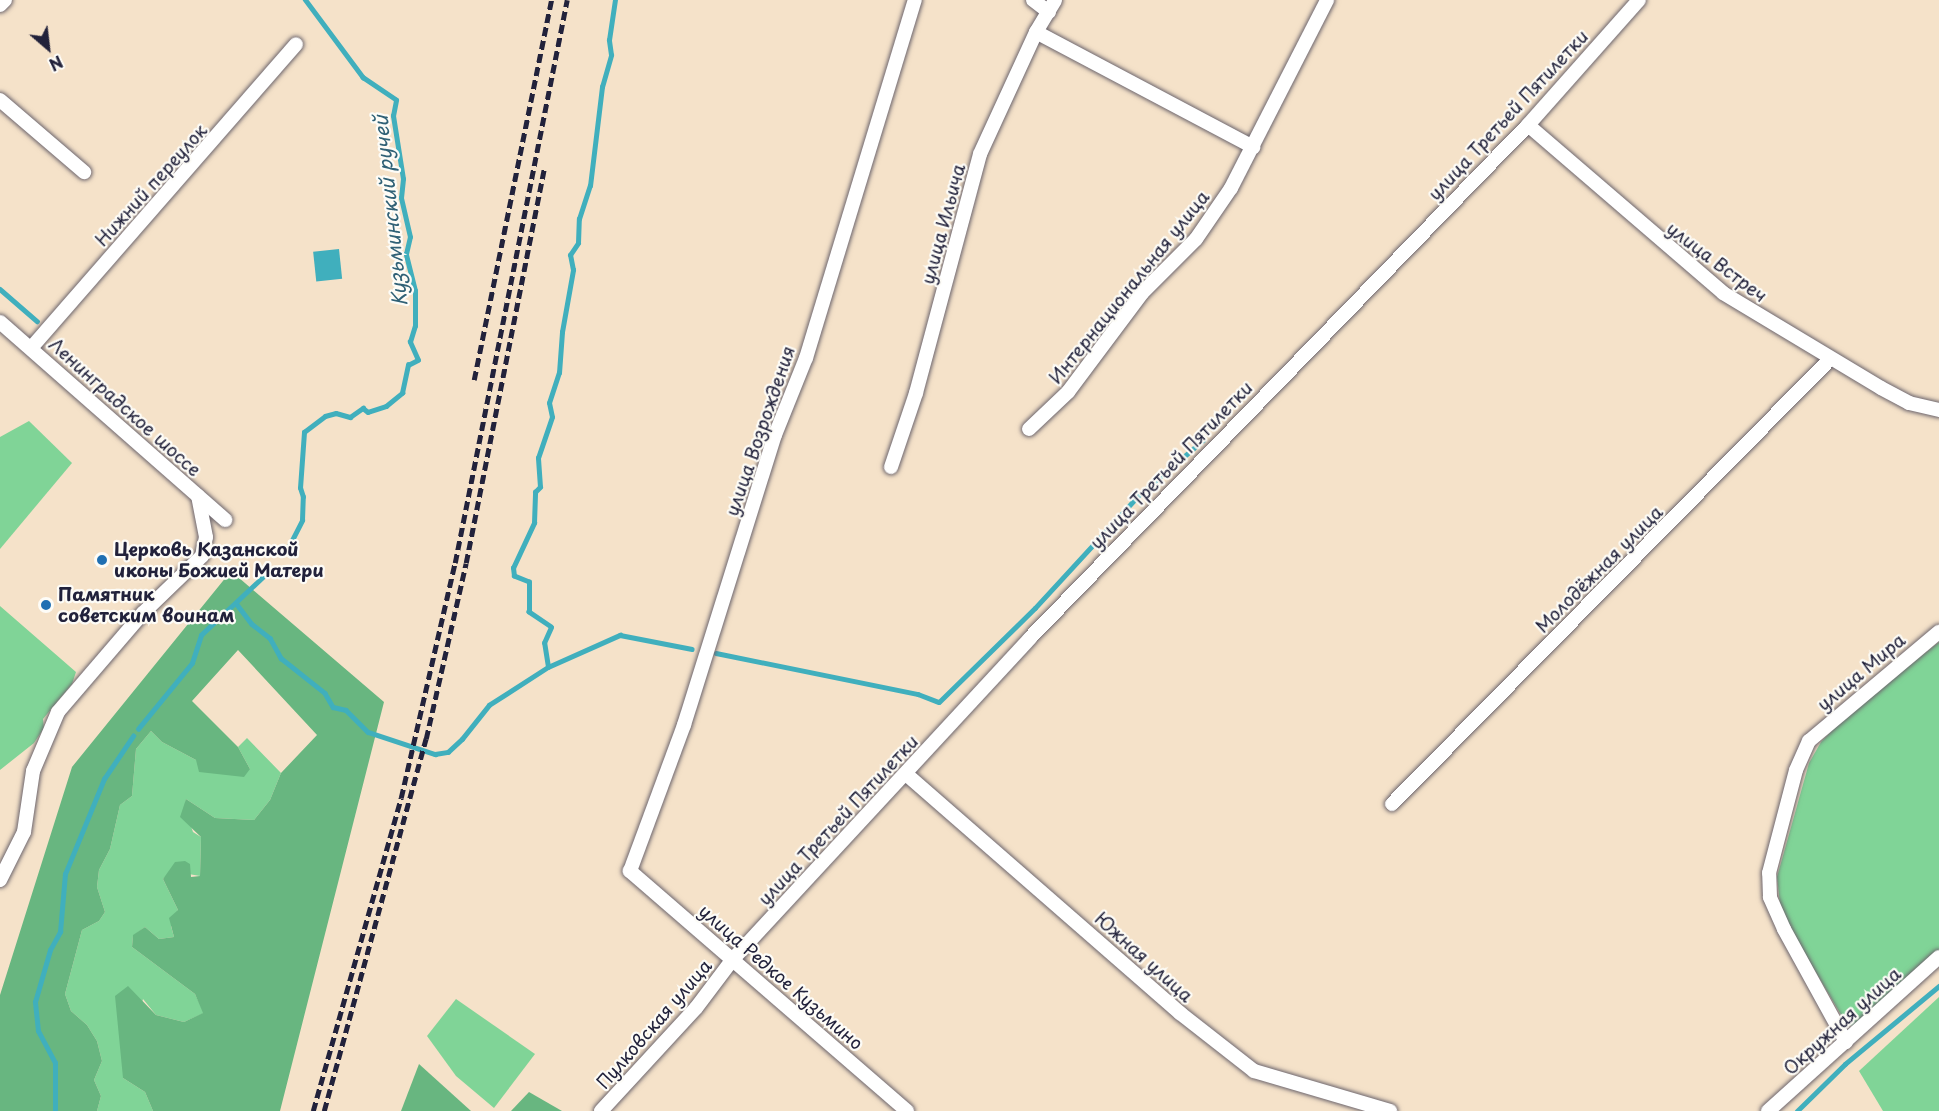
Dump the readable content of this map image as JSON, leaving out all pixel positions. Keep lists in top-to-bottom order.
{
  "streets": {
    "street": [
      "улица Третьей Пятилетки",
      "Нижний переулок",
      "улица Ильича",
      "улица Встреч",
      "Интернациональная улица",
      "Ленинградское шоссе",
      "улица Возрождения",
      "Молодёжная улица",
      "улица Мира",
      "Южная улица",
      "улица Редкое Кузьмино",
      "Окружная улица",
      "Пулковская улица"
    ]
  },
  "crossings": [
    ["улица Третьей Пятилетки", "улица Встреч"],
    ["улица Третьей Пятилетки", "Южная улица"],
    ["улица Третьей Пятилетки", "улица Редкое Кузьмино"],
    ["улица Третьей Пятилетки", "Пулковская улица"],
    ["Нижний переулок", "Ленинградское шоссе"],
    ["улица Встреч", "Молодёжная улица"],
    ["улица Возрождения", "улица Редкое Кузьмино"],
    ["улица Мира", "Окружная улица"],
    ["улица Редкое Кузьмино", "Пулковская улица"]
  ],
  "water": ["Кузьминский ручей"],
  "places": ["Церковь Казанской иконы Божией Матери", "Памятник советским воинам"],
  "north": "bottom right"
}
